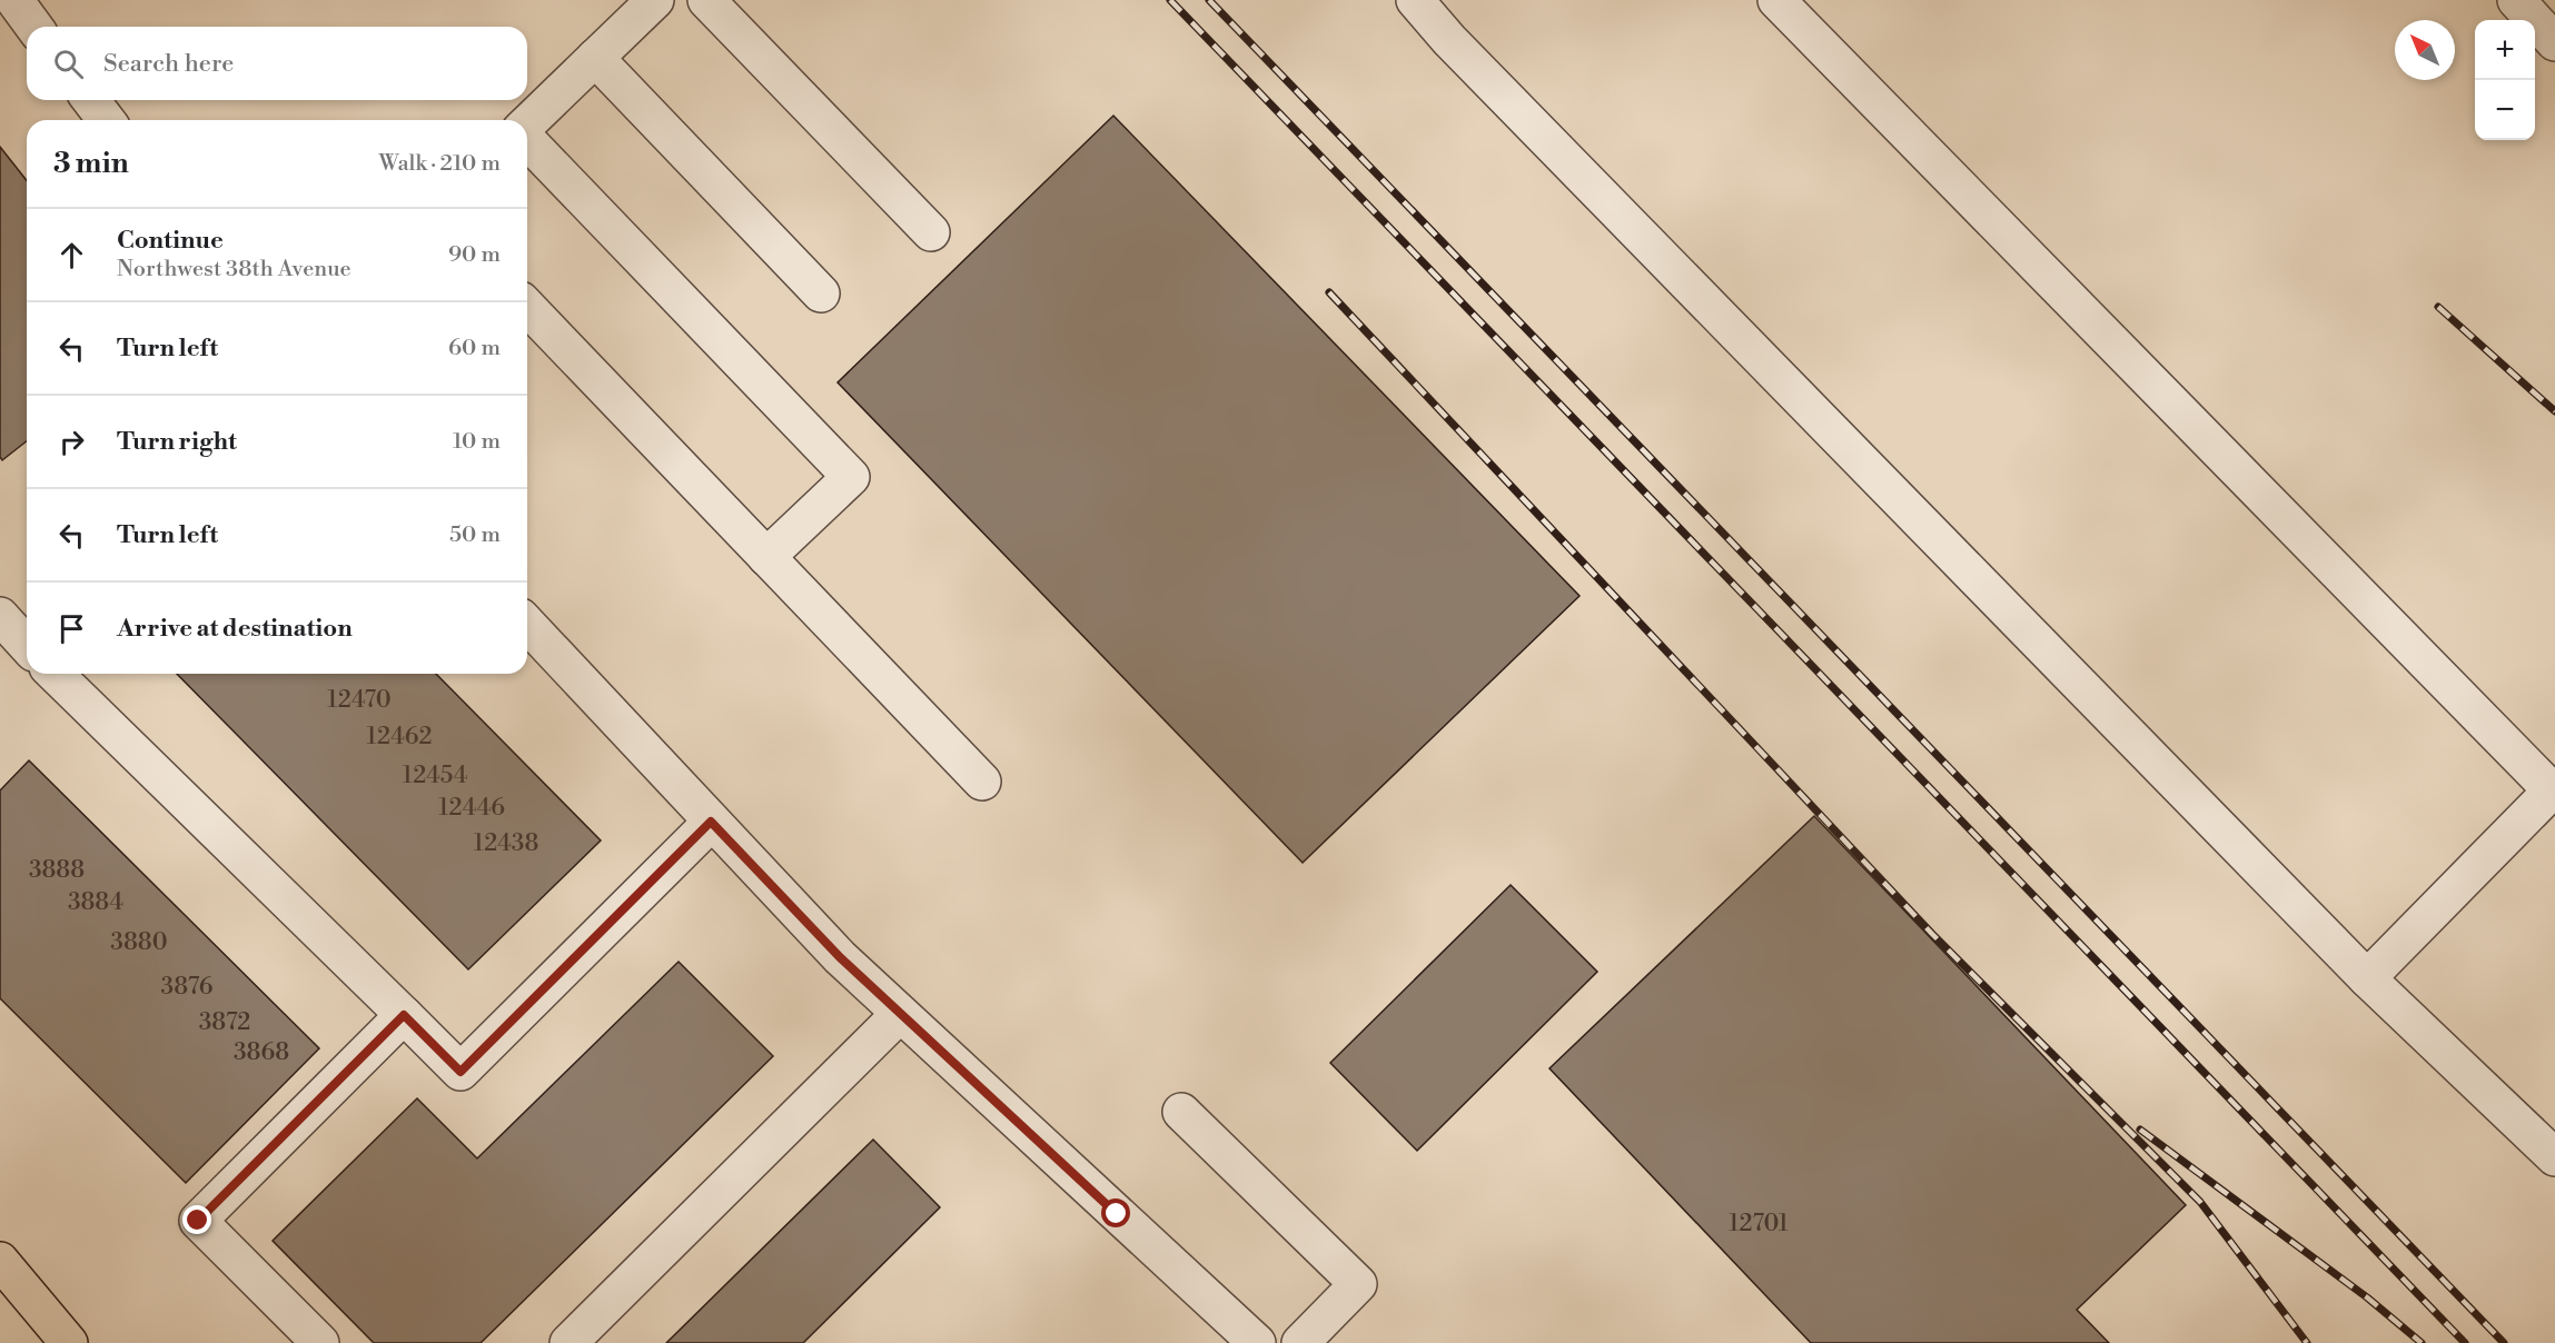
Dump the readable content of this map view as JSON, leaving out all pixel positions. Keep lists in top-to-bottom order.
{
  "house_numbers": [
    "12470",
    "12462",
    "12454",
    "12446",
    "12438",
    "3888",
    "3884",
    "3880",
    "3876",
    "3872",
    "3868",
    "12701"
  ],
  "north": "top left",
  "page": {
    "map_buttons": ["+", "−"],
    "search": "Search here",
    "heading": ["3 min", "Walk · 210 m"],
    "list": [
      ["Continue", "Northwest 38th Avenue", "90 m"],
      ["Turn left", "60 m"],
      ["Turn right", "10 m"],
      ["Turn left", "50 m"],
      "Arrive at destination"
    ]
  }
}
